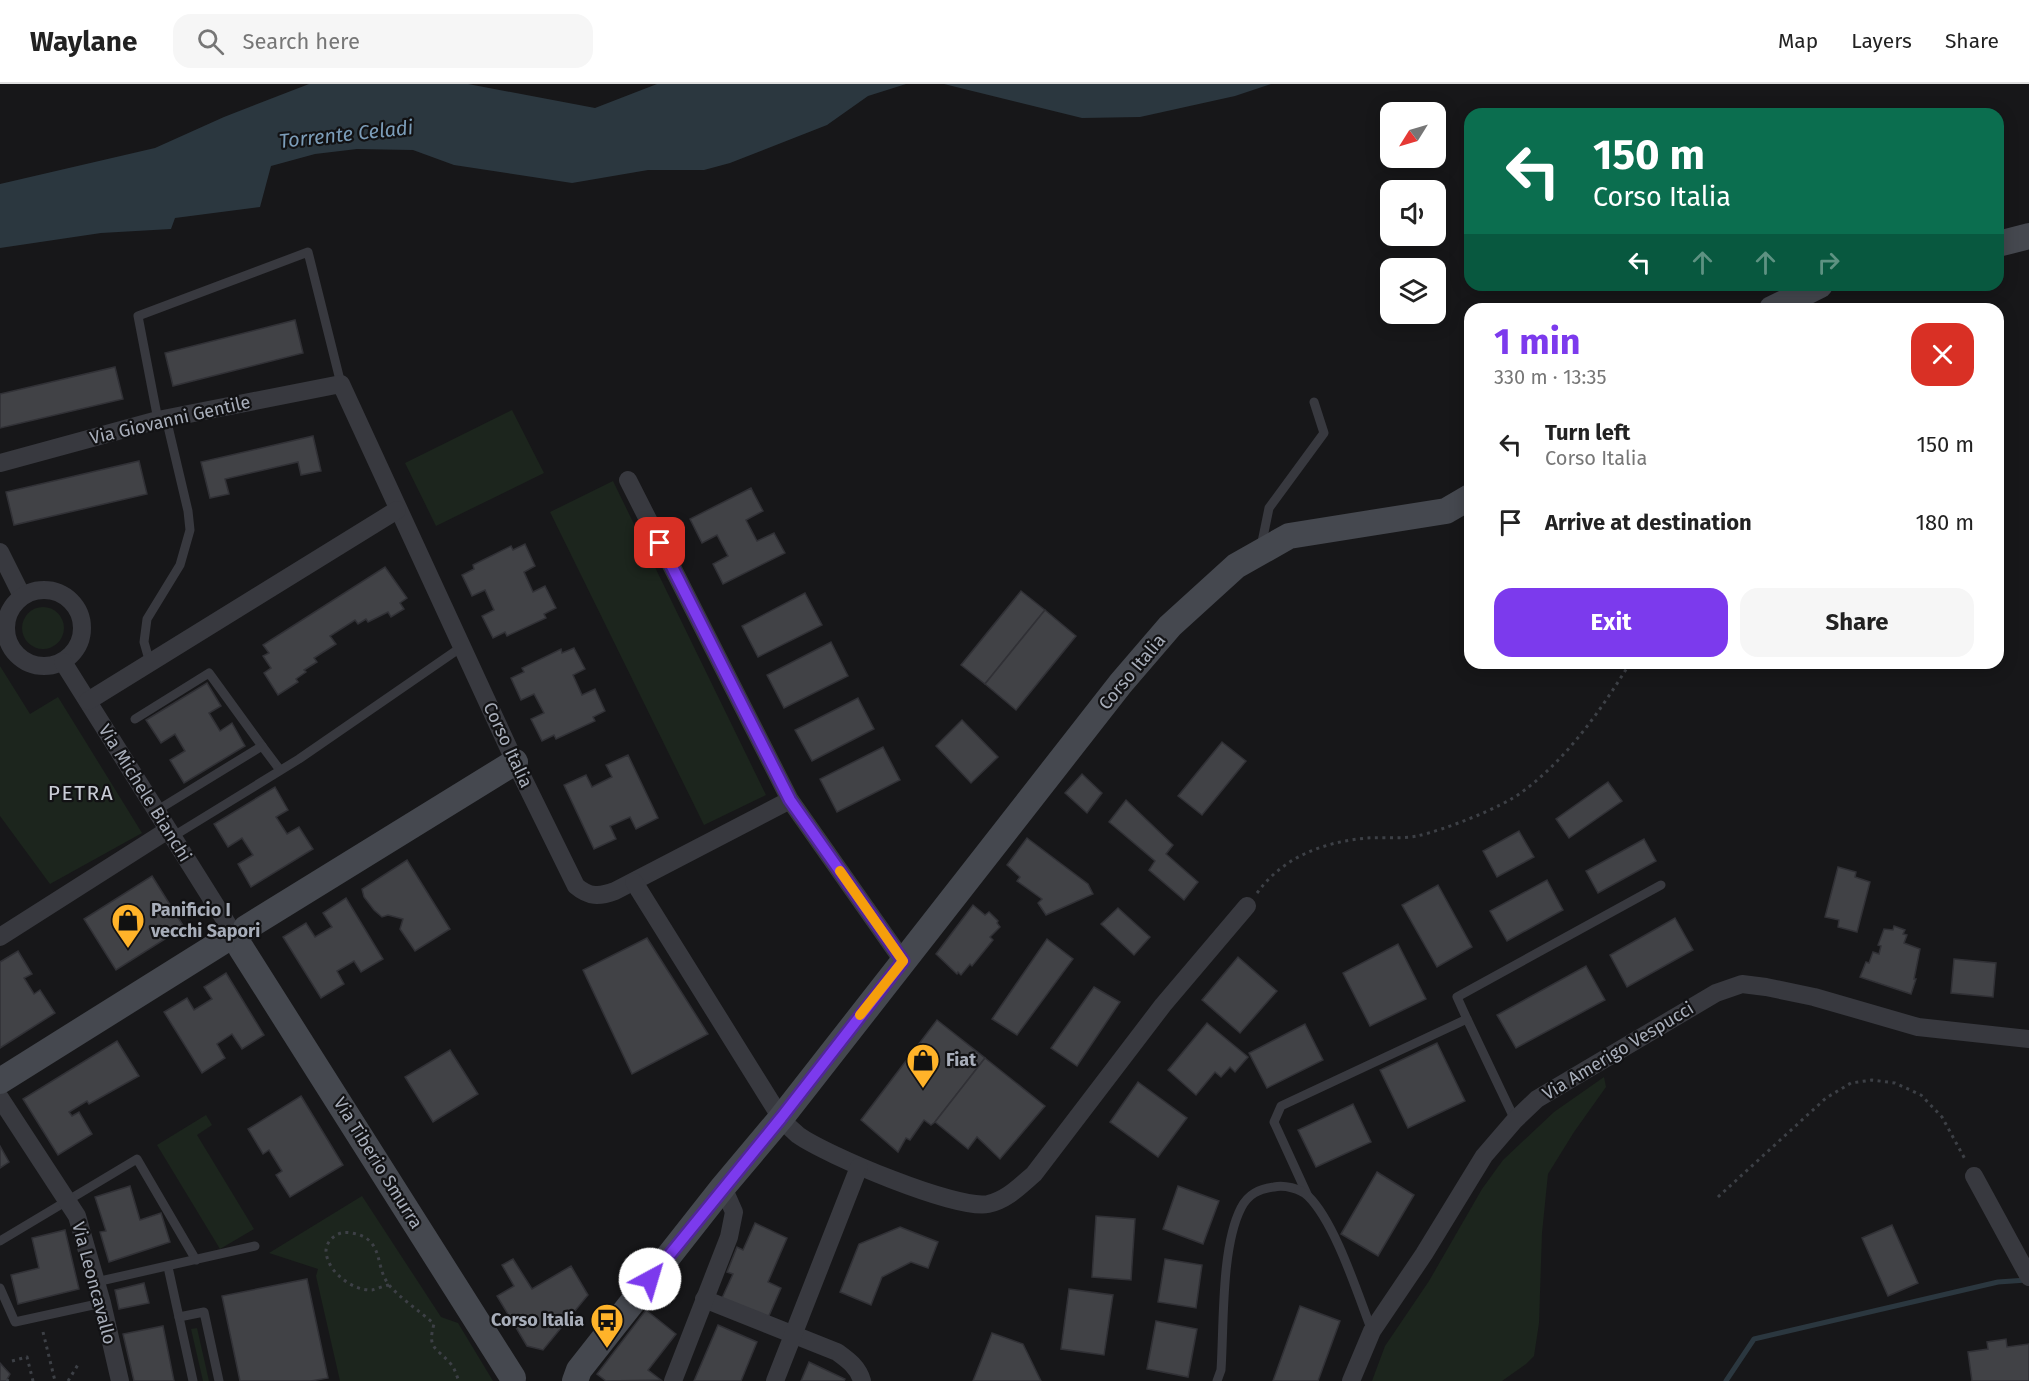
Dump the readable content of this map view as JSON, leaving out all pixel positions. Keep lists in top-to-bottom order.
{
  "streets": {
    "street": [
      "Via Giovanni Gentile",
      "Corso Italia",
      "Via Michele Bianchi",
      "Via Amerigo Vespucci",
      "Via Tiberio Smurra",
      "Via Leoncavallo"
    ]
  },
  "crossings": [
    ["Via Giovanni Gentile", "Corso Italia"],
    ["Via Michele Bianchi", "Via Tiberio Smurra"]
  ],
  "districts": ["PETRA"],
  "water": ["Torrente Celadi"],
  "places": {
    "shop": ["Panificio I vecchi Sapori", "Fiat"],
    "bus stop": ["Corso Italia"]
  },
  "north": "bottom left",
  "page": {
    "header": "Waylane",
    "search": "Search here",
    "nav": ["Map", "Layers", "Share"],
    "turn": ["150 m", "Corso Italia"],
    "heading": ["1 min", "330 m · 13:35"],
    "list": [
      {
        "name": "Turn left",
        "note": "Corso Italia",
        "value": "150 m"
      },
      {
        "name": "Arrive at destination",
        "value": "180 m"
      }
    ],
    "buttons": ["Exit", "Share"]
  }
}
